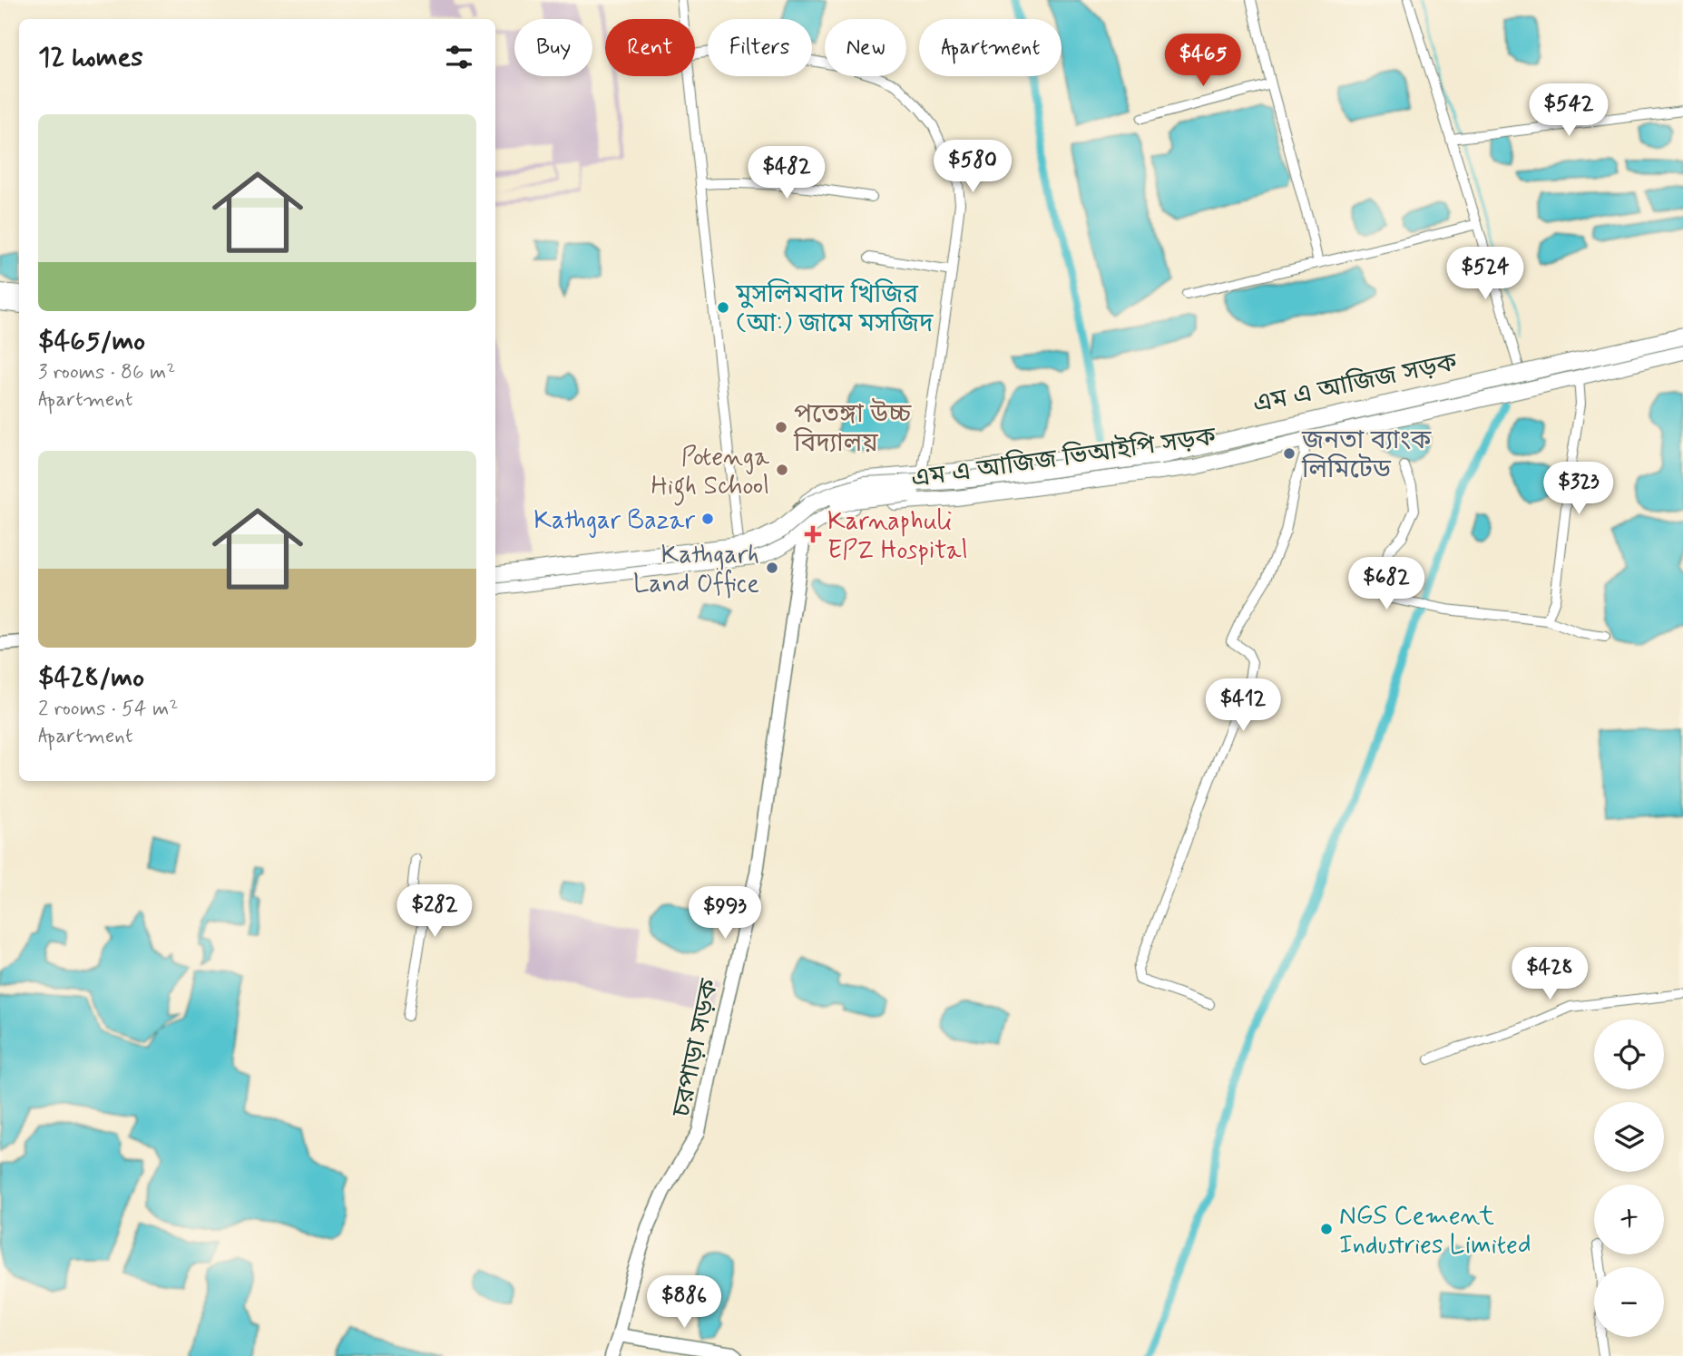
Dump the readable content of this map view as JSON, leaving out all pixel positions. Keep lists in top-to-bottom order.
{
  "streets": {
    "main road": ["এম এ আজিজ সড়ক", "এম এ আজিজ ভিআইপি সড়ক"],
    "street": ["চরপাড়া সড়ক"]
  },
  "crossings": [
    ["এম এ আজিজ সড়ক", "চরপাড়া সড়ক"],
    ["এম এ আজিজ ভিআইপি সড়ক", "চরপাড়া সড়ক"]
  ],
  "places": {
    "other": [
      "মুসলিমবাদ খিজির (আ:) জামে মসজিদ",
      "পতেঙ্গা উচ্চ বিদ্যালয়",
      "জনতা ব্যাংক লিমিটেড",
      "Potenga High School",
      "Kathgar Bazar",
      "Kathgarh Land Office",
      "NGS Cement Industries Limited"
    ],
    "health": ["Karnaphuli EPZ Hospital"]
  },
  "page": {
    "chip": [
      "Buy",
      "Rent",
      "Filters",
      "New",
      "Apartment"
    ],
    "heading": "12 homes",
    "price": [
      "$465",
      "$542",
      "$580",
      "$482",
      "$524",
      "$323",
      "$682",
      "$412",
      "$282",
      "$993",
      "$428",
      "$886"
    ],
    "list": [
      {
        "name": "$465/mo",
        "note": "3 rooms · 86 m² · Apartment"
      },
      {
        "name": "$428/mo",
        "note": "2 rooms · 54 m² · Apartment"
      }
    ],
    "map_buttons": ["+", "−"]
  }
}
